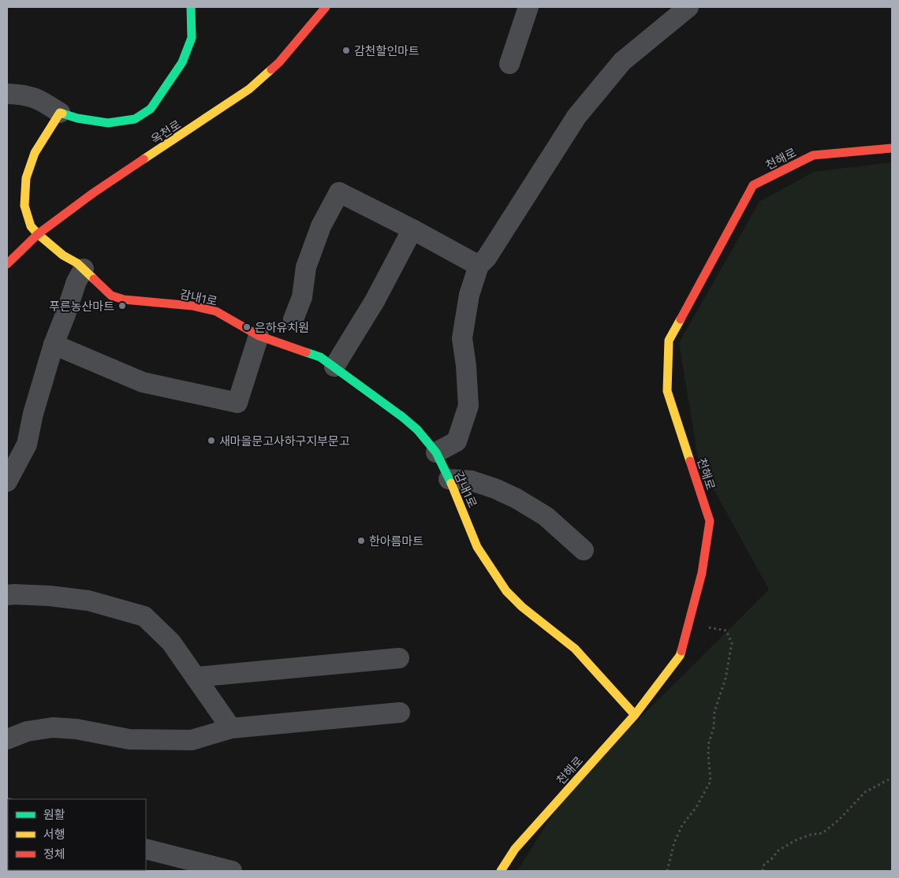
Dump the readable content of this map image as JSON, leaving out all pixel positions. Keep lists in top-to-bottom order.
{
  "streets": {
    "street": ["옥천로", "천해로", "감내1로"]
  },
  "crossings": [
    ["옥천로", "감내1로"],
    ["천해로", "감내1로"]
  ],
  "places": [
    "감천할인마트",
    "푸른농산마트",
    "은하유치원",
    "새마을문고사하구지부문고",
    "한아름마트"
  ],
  "legend": ["원활", "서행", "정체"]
}
